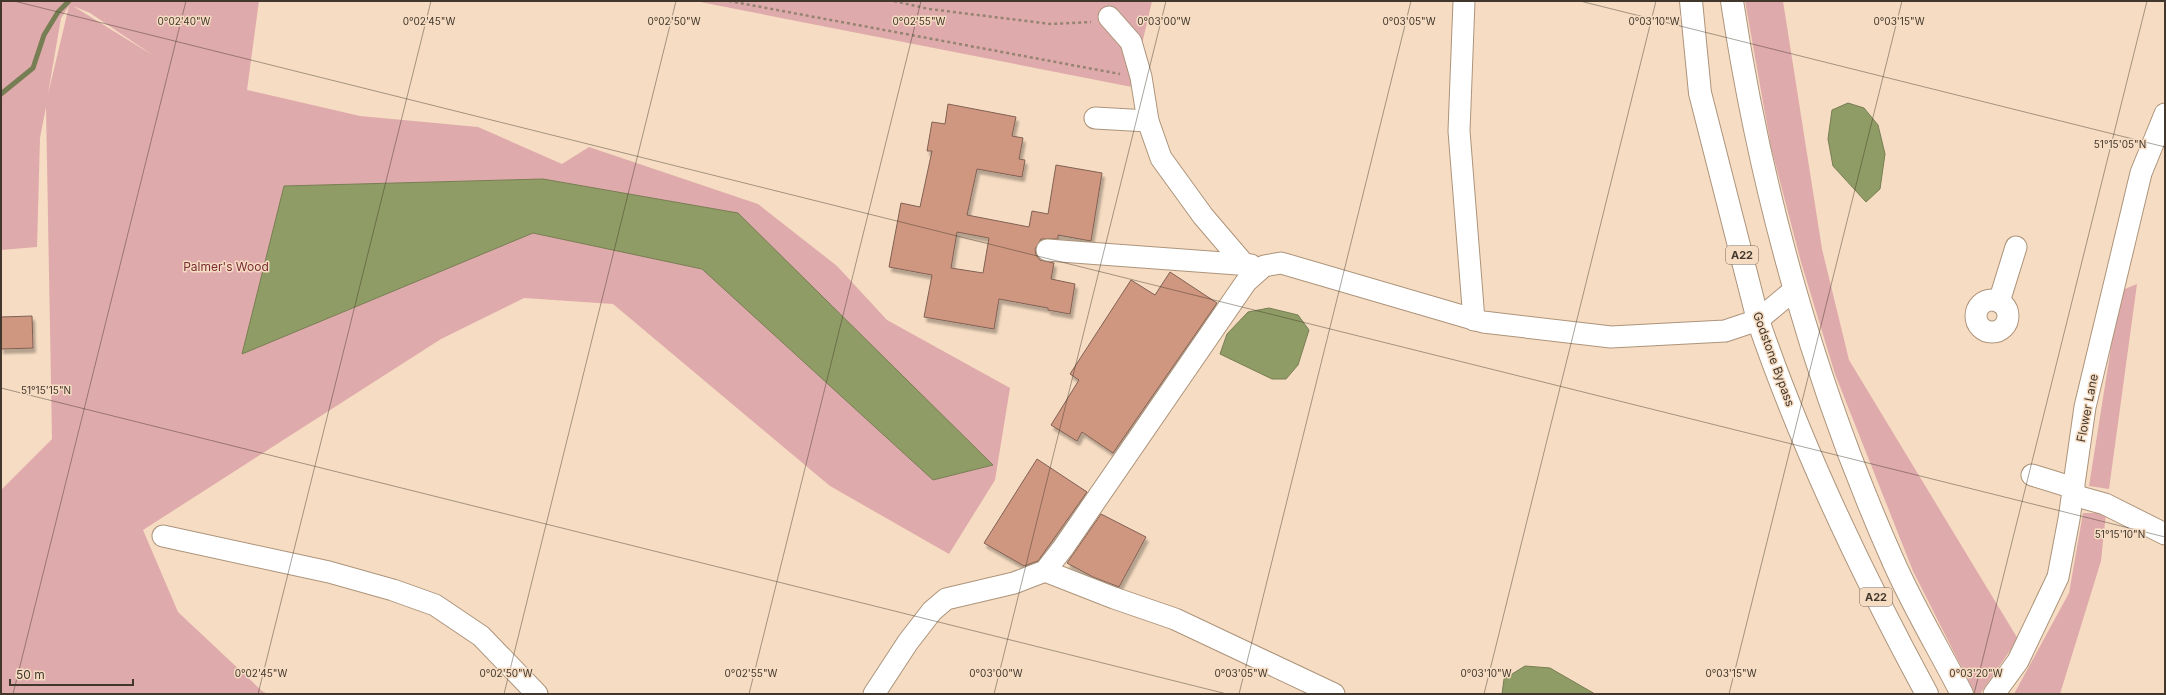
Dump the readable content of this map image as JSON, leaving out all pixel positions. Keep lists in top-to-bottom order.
{
  "streets": {
    "highway": ["A22", "Godstone Bypass"],
    "street": ["Flower Lane"]
  },
  "parks": ["Palmer's Wood"],
  "scale_bar": "50 m",
  "coordinates": [
    "0°02'40\"W",
    "0°02'45\"W",
    "0°02'50\"W",
    "0°02'55\"W",
    "0°03'00\"W",
    "0°03'05\"W",
    "0°03'10\"W",
    "0°03'15\"W",
    "51°15'05\"N",
    "51°15'15\"N",
    "51°15'10\"N",
    "0°03'20\"W"
  ]
}
